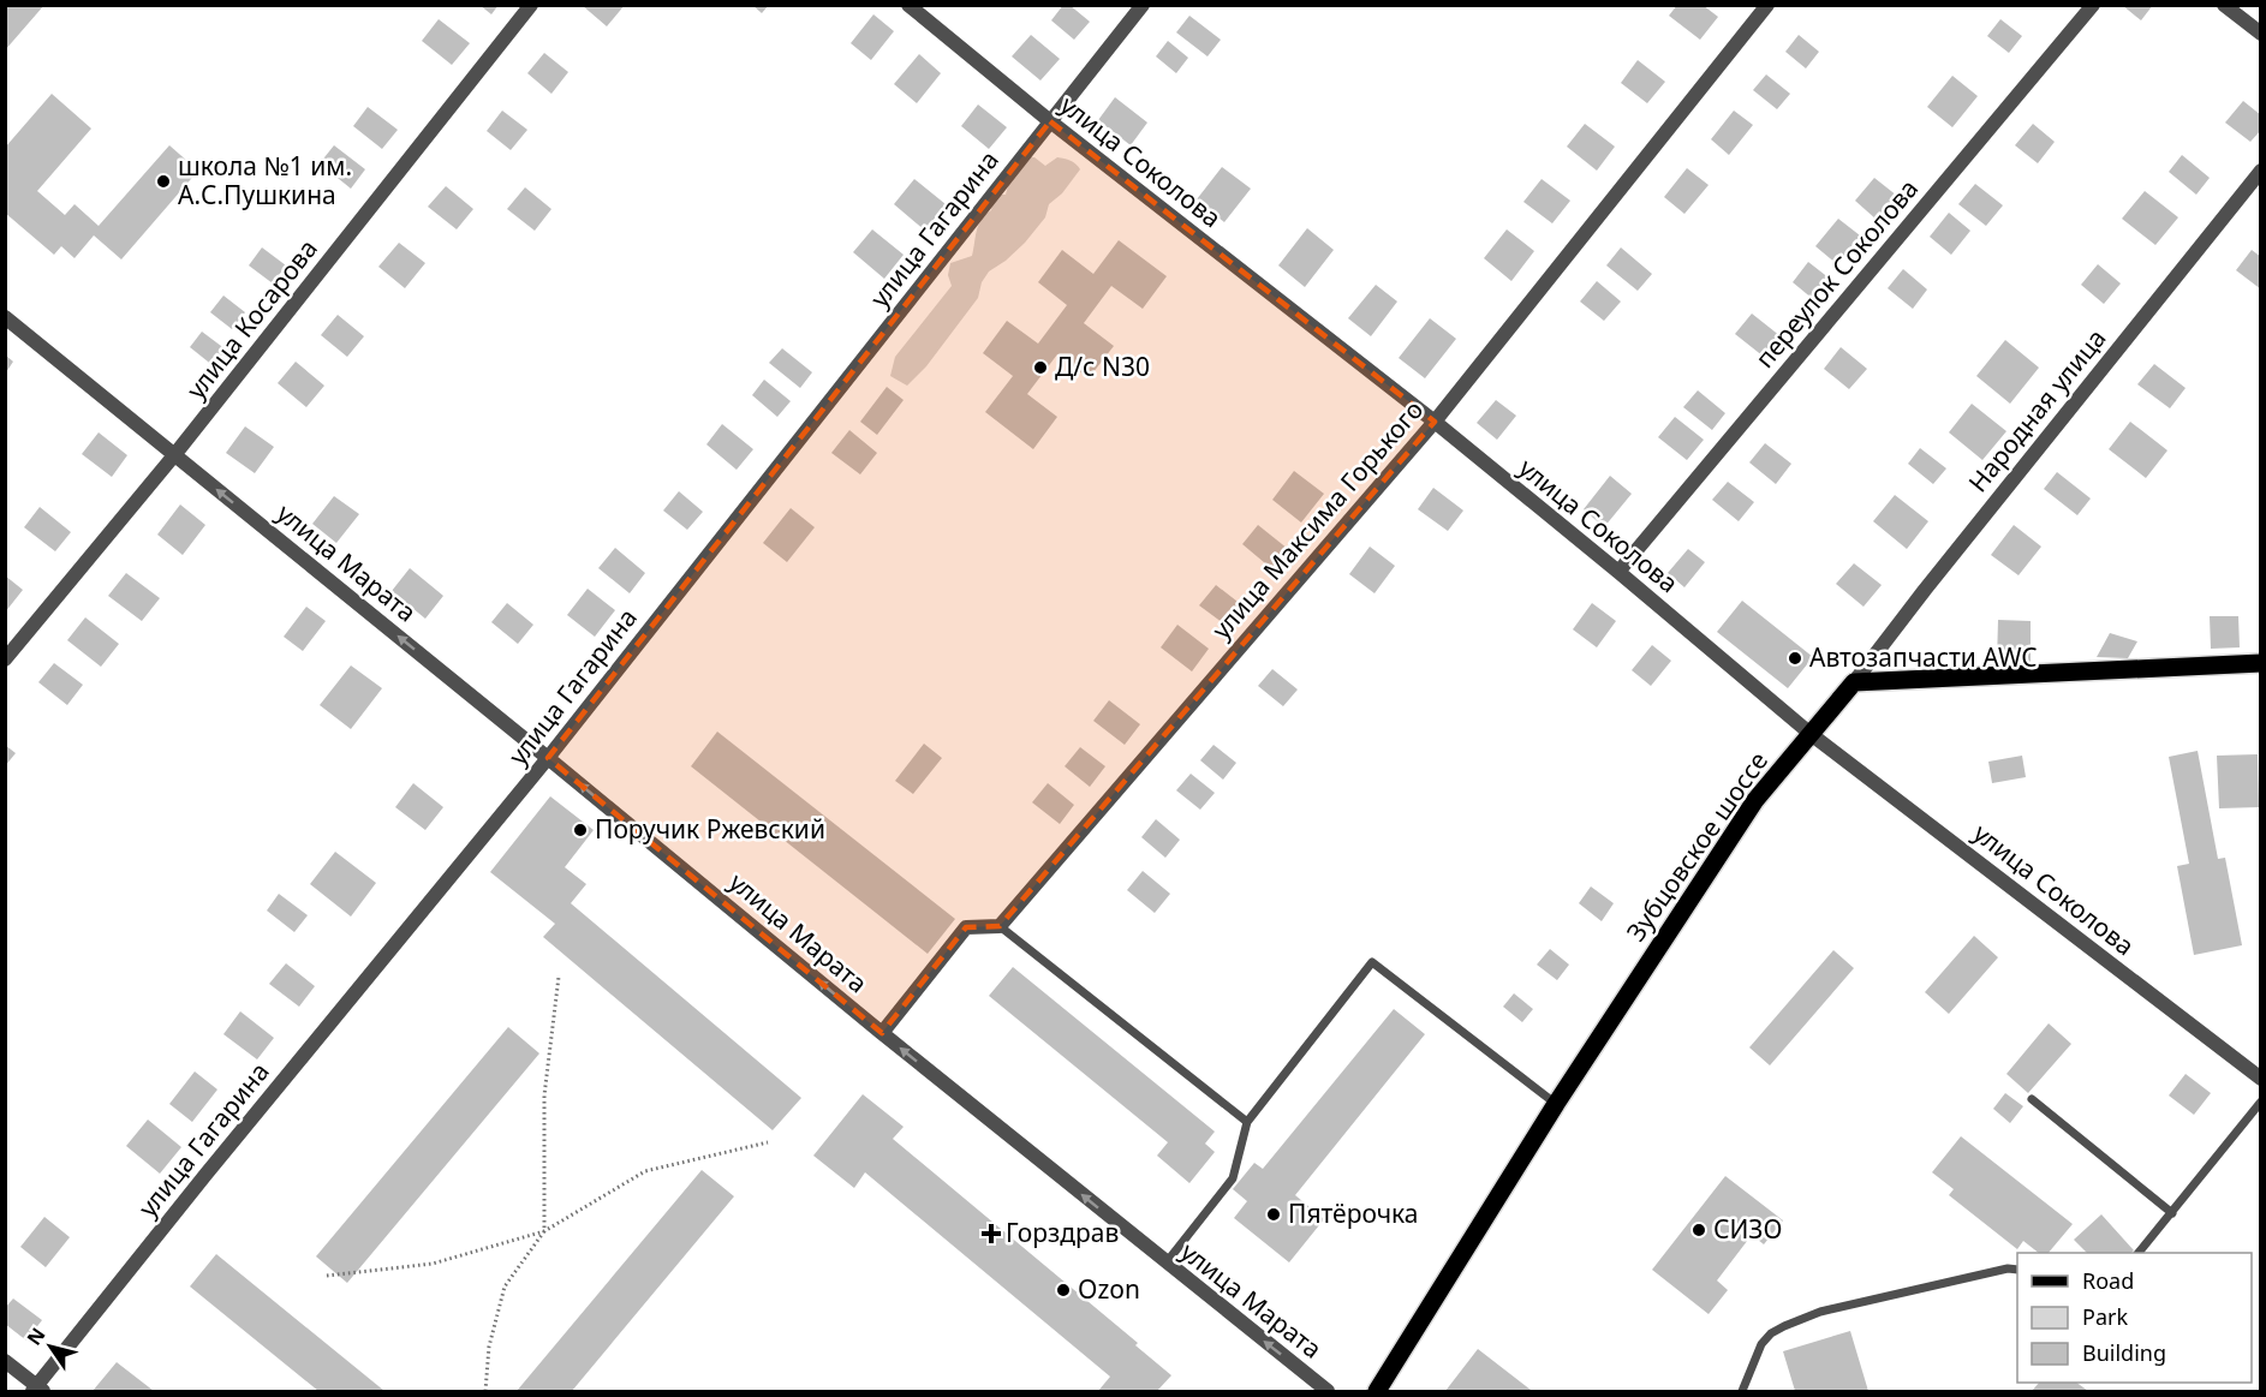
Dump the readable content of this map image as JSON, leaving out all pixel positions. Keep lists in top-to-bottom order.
{
  "streets": {
    "main road": ["Зубцовское шоссе"],
    "street": [
      "улица Соколова",
      "улица Гагарина",
      "переулок Соколова",
      "улица Косарова",
      "Народная улица",
      "улица Максима Горького",
      "улица Марата"
    ]
  },
  "crossings": [
    ["улица Соколова", "улица Гагарина"],
    ["улица Соколова", "переулок Соколова"],
    ["улица Соколова", "улица Максима Горького"],
    ["улица Соколова", "Зубцовское шоссе"],
    ["улица Гагарина", "улица Марата"],
    ["улица Косарова", "улица Марата"],
    ["Народная улица", "Зубцовское шоссе"]
  ],
  "one_way": ["улица Марата"],
  "places": {
    "other": [
      "школа №1 им. А.С.Пушкина",
      "Д/с N30",
      "Автозапчасти AWC",
      "Поручик Ржевский",
      "Пятёрочка",
      "СИЗО",
      "Ozon"
    ],
    "health": ["Горздрав"]
  },
  "legend": ["Road", "Park", "Building"],
  "north": "top left"
}
